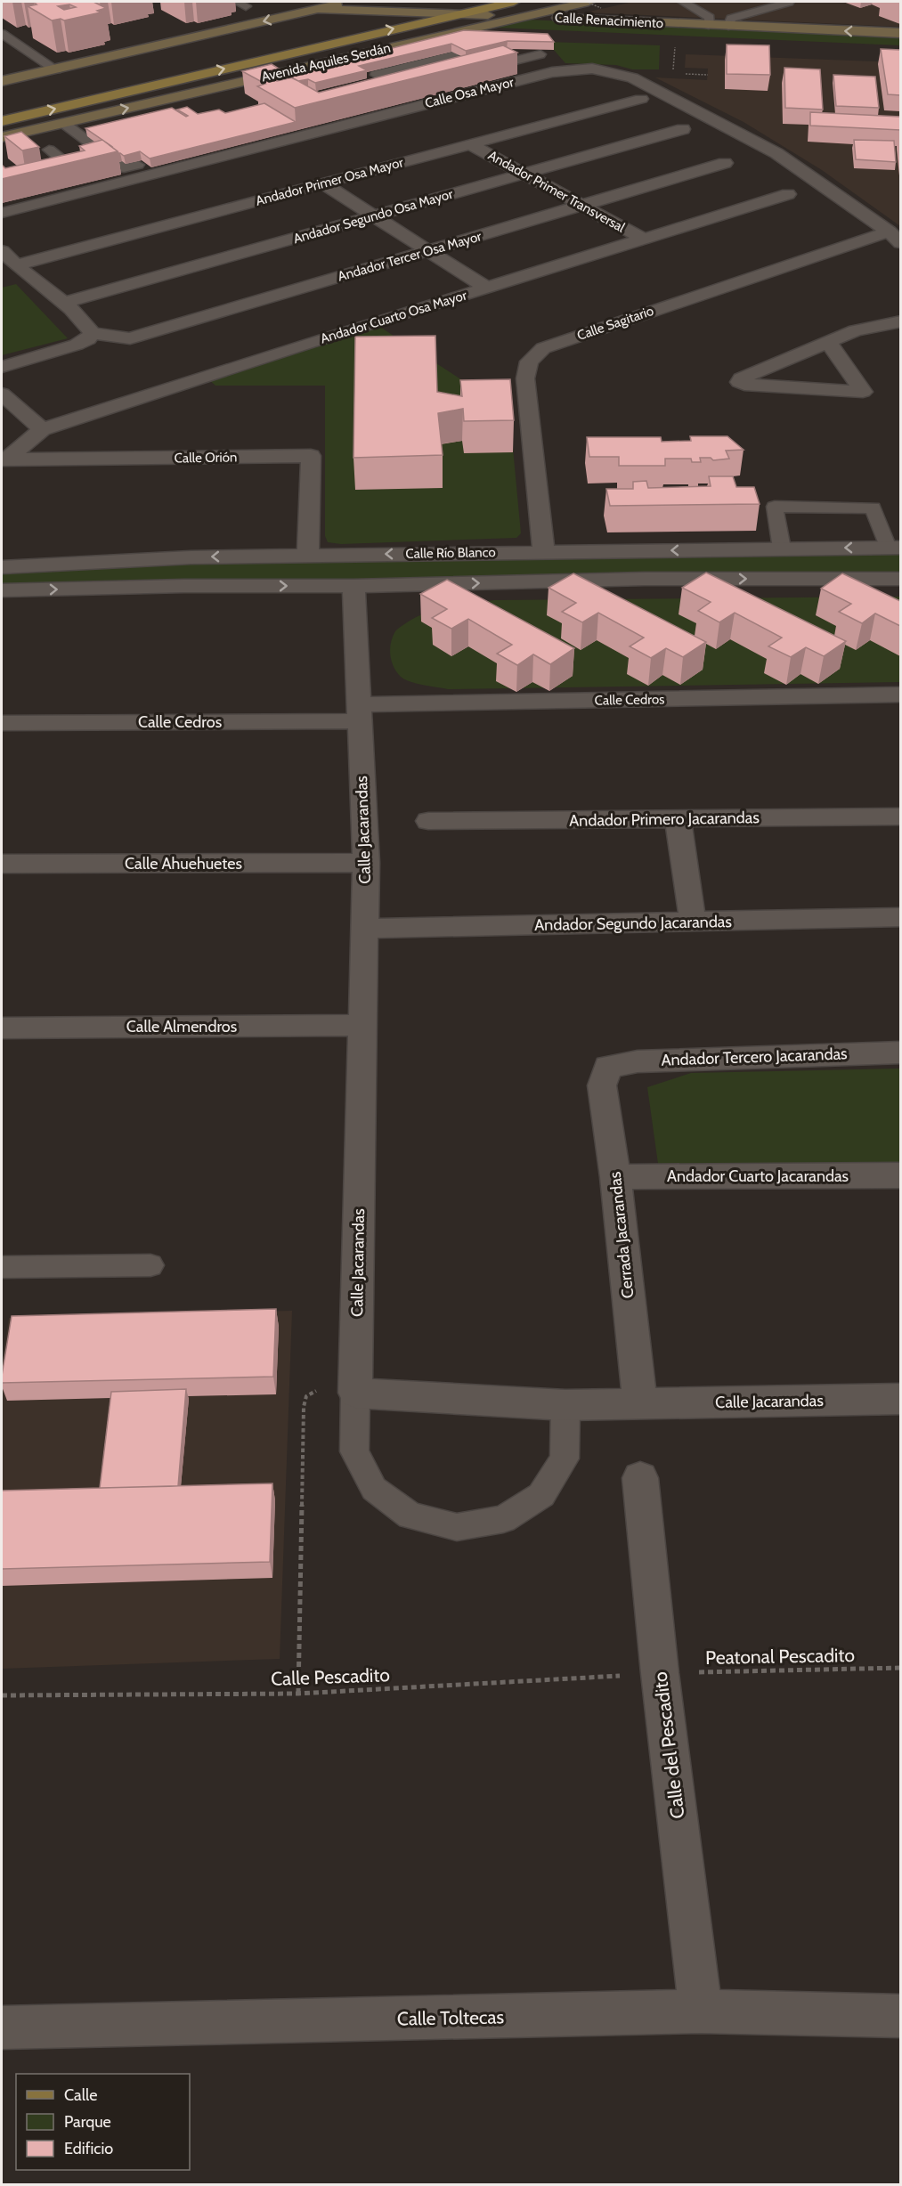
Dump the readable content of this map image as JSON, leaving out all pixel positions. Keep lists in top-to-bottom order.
{
  "streets": {
    "main road": ["Avenida Aquiles Serdán"],
    "street": [
      "Calle Renacimiento",
      "Calle Osa Mayor",
      "Andador Primer Osa Mayor",
      "Andador Primer Transversal",
      "Andador Segundo Osa Mayor",
      "Andador Tercer Osa Mayor",
      "Andador Cuarto Osa Mayor",
      "Calle Sagitario",
      "Calle Orión",
      "Calle Río Blanco",
      "Calle Cedros",
      "Andador Primero Jacarandas",
      "Calle Jacarandas",
      "Calle Ahuehuetes",
      "Andador Segundo Jacarandas",
      "Calle Almendros",
      "Andador Tercero Jacarandas",
      "Andador Cuarto Jacarandas",
      "Cerrada Jacarandas",
      "Calle del Pescadito",
      "Calle Toltecas"
    ],
    "path": ["Peatonal Pescadito", "Calle Pescadito"]
  },
  "crossings": [
    ["Calle Renacimiento", "Avenida Aquiles Serdán"],
    ["Calle Osa Mayor", "Calle Sagitario"],
    ["Andador Primer Osa Mayor", "Andador Primer Transversal"],
    ["Andador Primer Transversal", "Andador Segundo Osa Mayor"],
    ["Andador Primer Transversal", "Andador Tercer Osa Mayor"],
    ["Andador Primer Transversal", "Andador Cuarto Osa Mayor"],
    ["Andador Cuarto Osa Mayor", "Calle Orión"],
    ["Calle Sagitario", "Calle Río Blanco"],
    ["Calle Orión", "Calle Río Blanco"],
    ["Calle Río Blanco", "Calle Jacarandas"],
    ["Calle Cedros", "Calle Jacarandas"],
    ["Calle Jacarandas", "Calle Ahuehuetes"],
    ["Calle Jacarandas", "Andador Segundo Jacarandas"],
    ["Calle Jacarandas", "Calle Almendros"],
    ["Calle Jacarandas", "Cerrada Jacarandas"],
    ["Andador Tercero Jacarandas", "Cerrada Jacarandas"],
    ["Andador Cuarto Jacarandas", "Cerrada Jacarandas"],
    ["Peatonal Pescadito", "Calle Pescadito"],
    ["Peatonal Pescadito", "Calle del Pescadito"],
    ["Calle Pescadito", "Calle del Pescadito"],
    ["Calle del Pescadito", "Calle Toltecas"]
  ],
  "one_way": ["Avenida Aquiles Serdán"],
  "legend": ["Calle", "Parque", "Edificio"]
}
